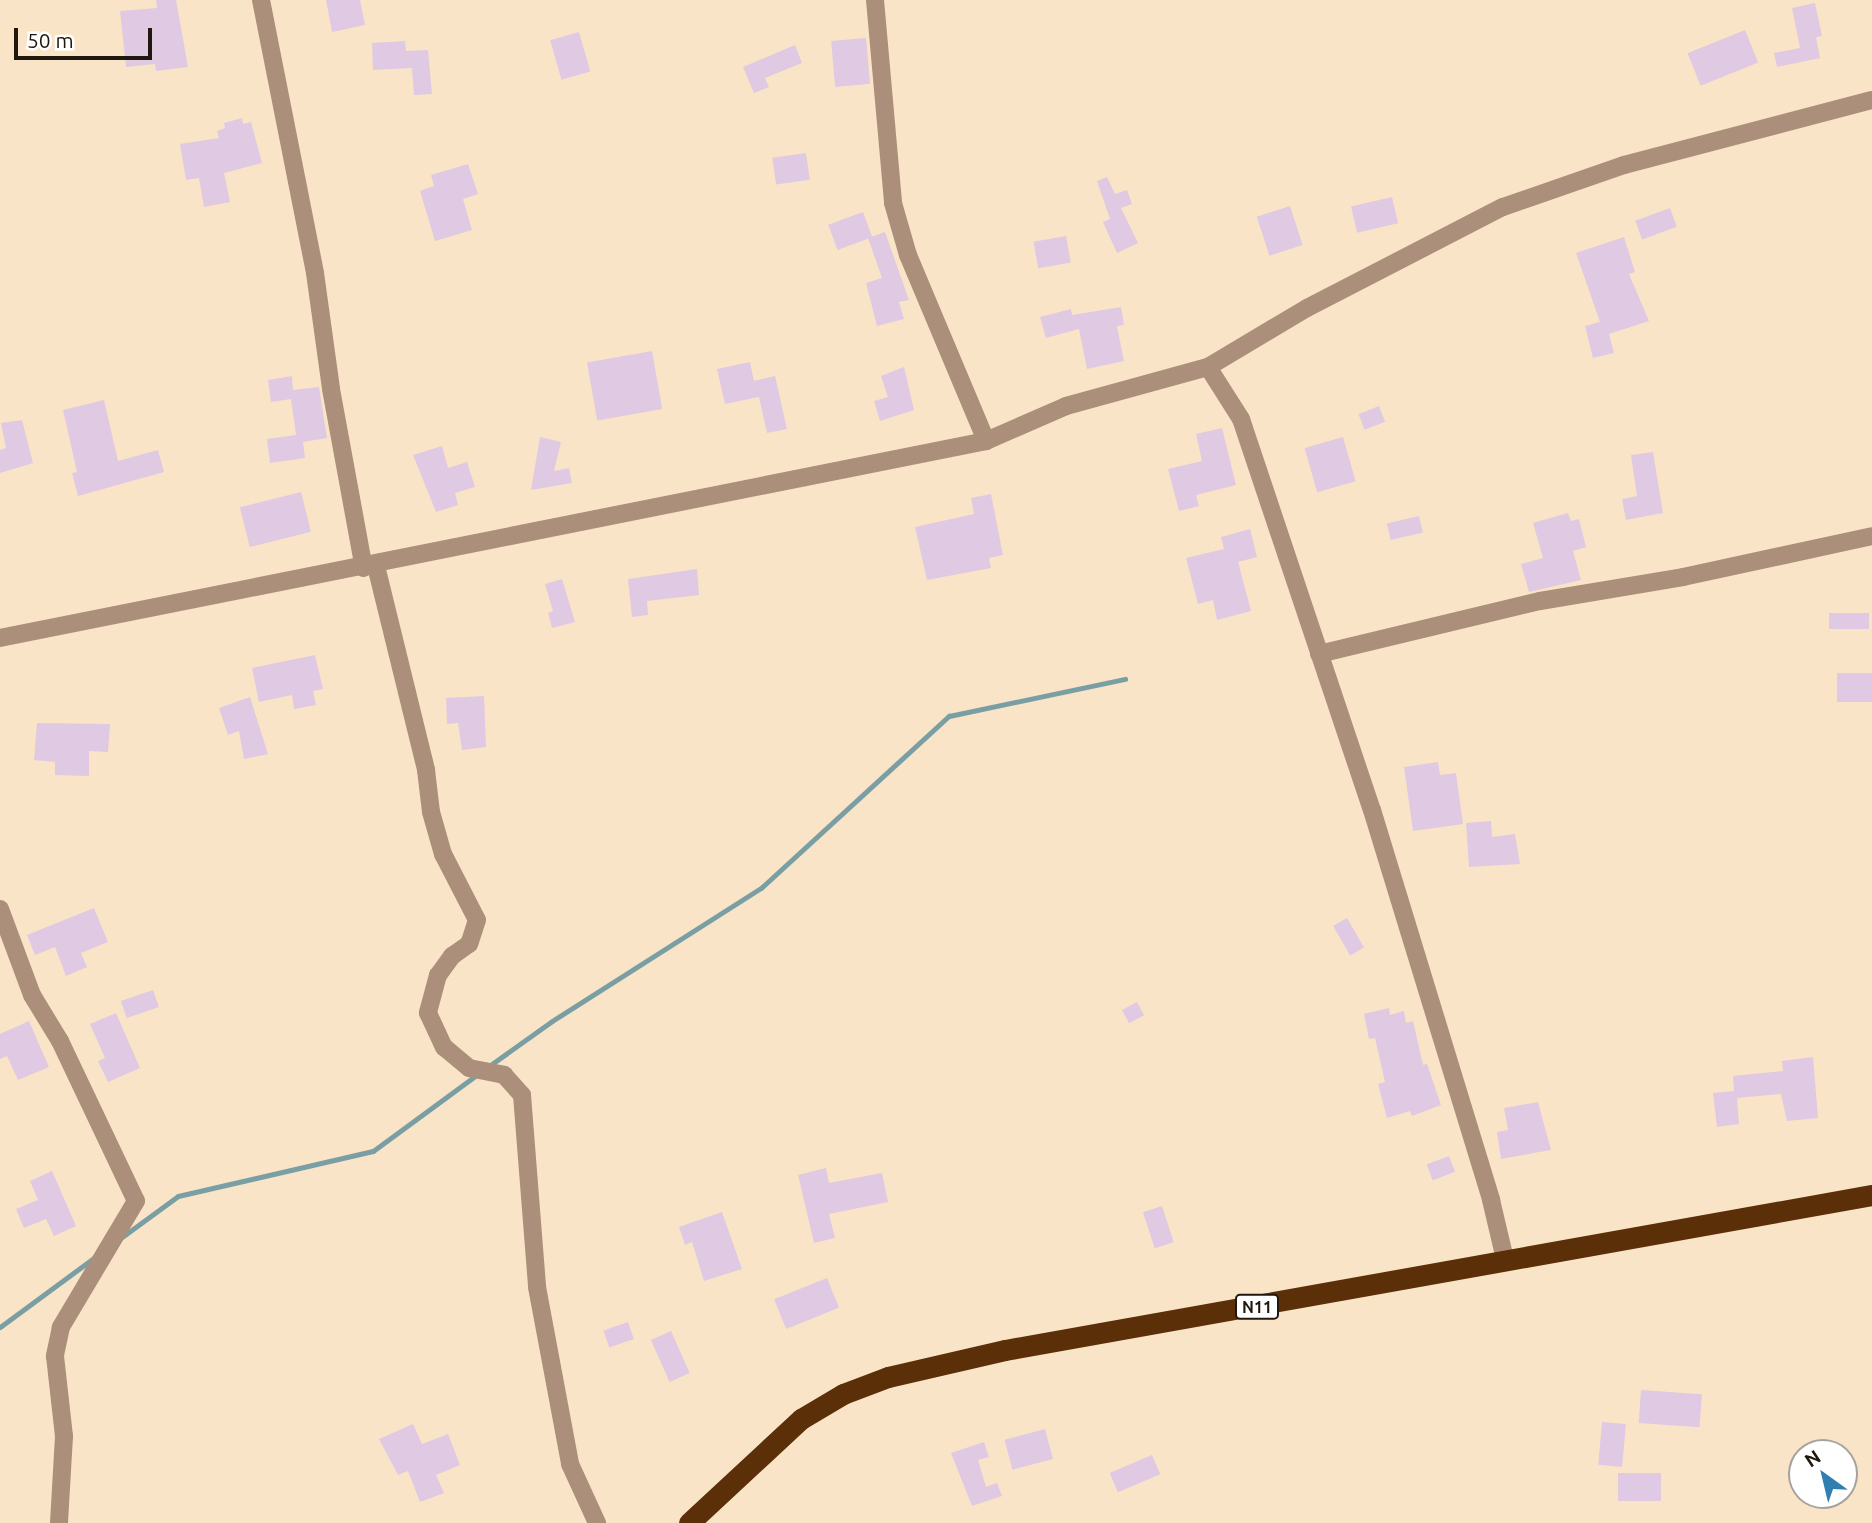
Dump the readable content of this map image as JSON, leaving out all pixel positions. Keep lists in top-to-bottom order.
{
  "streets": {
    "highway": ["N11"]
  },
  "scale_bar": "50 m",
  "north": "top left"
}
